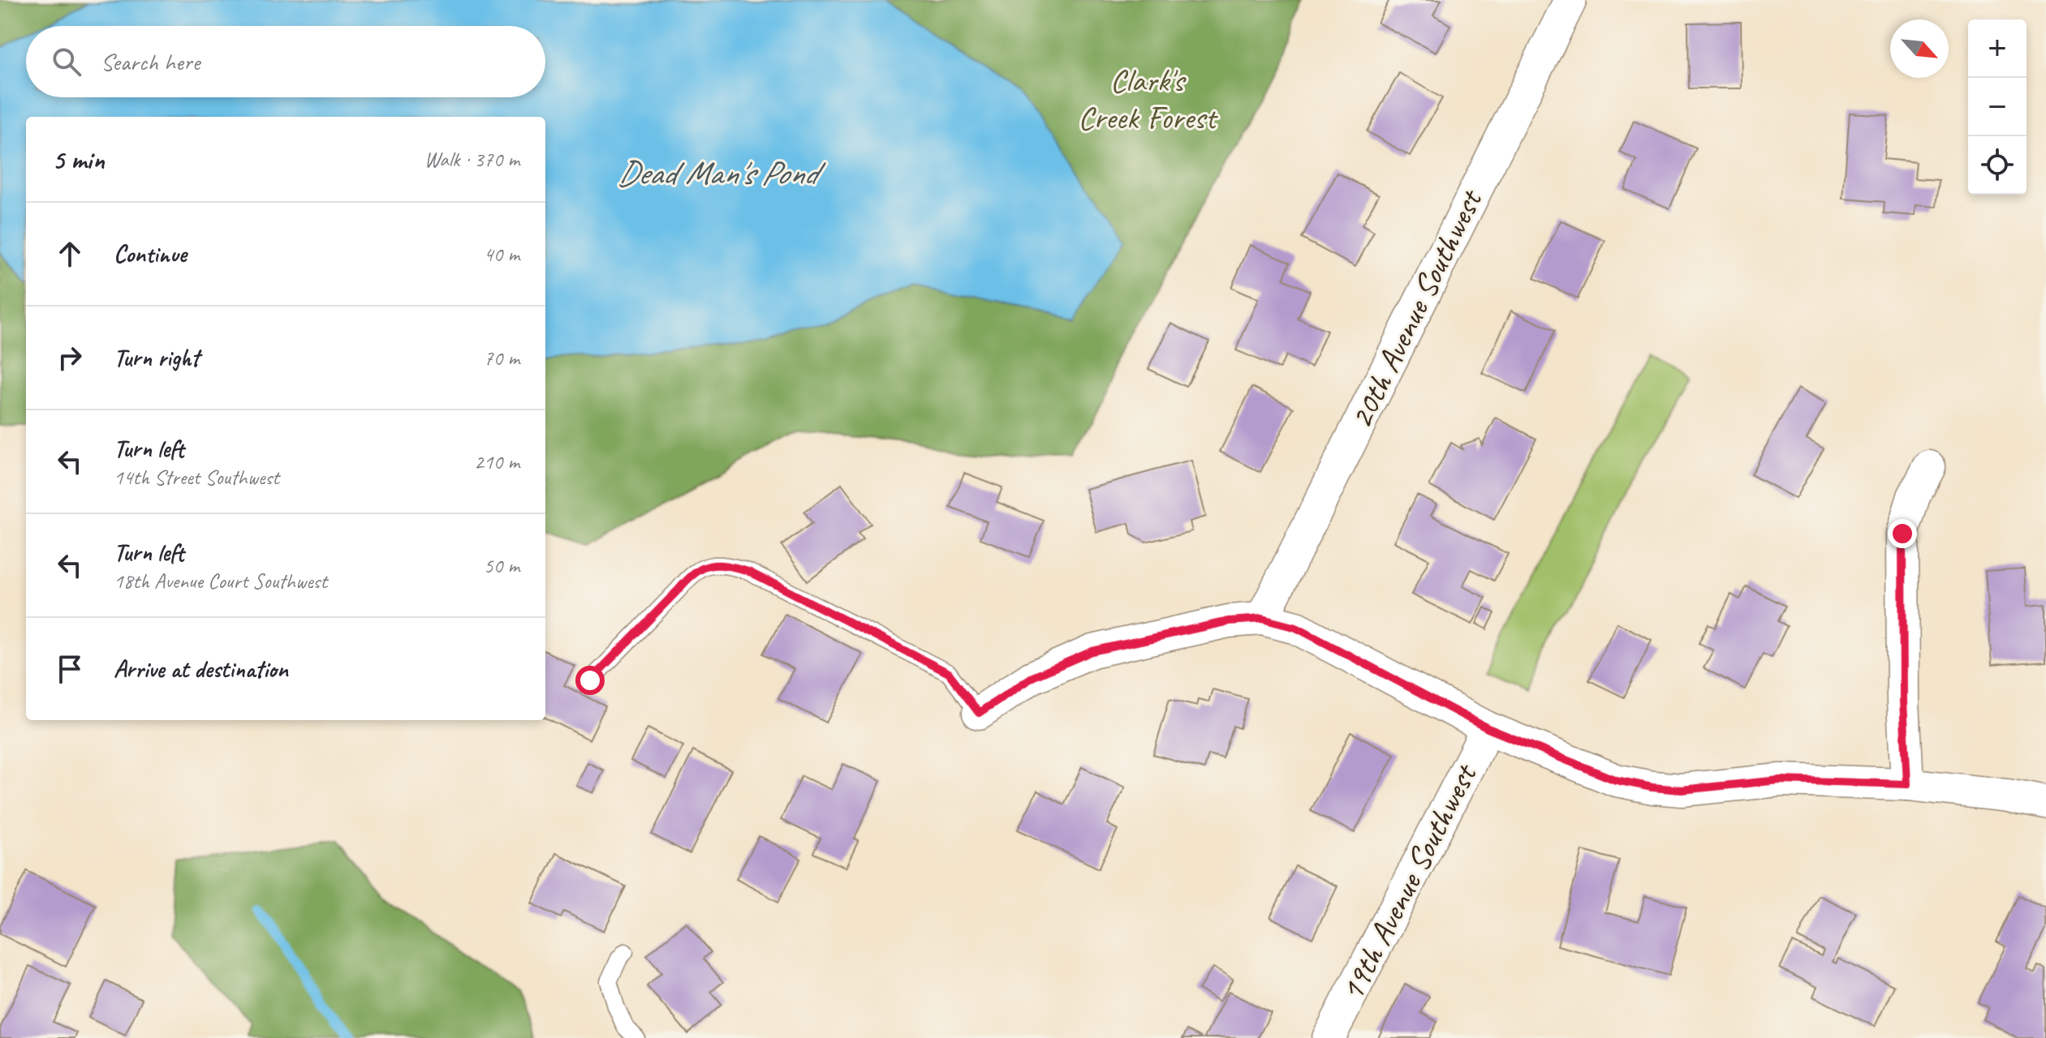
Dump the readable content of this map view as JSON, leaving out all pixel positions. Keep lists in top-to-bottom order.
{
  "streets": {
    "street": ["20th Avenue Southwest", "19th Avenue Southwest"]
  },
  "water": ["Dead Man's Pond"],
  "parks": ["Clark's Creek Forest"],
  "north": "bottom right",
  "page": {
    "map_buttons": ["+", "−"],
    "search": "Search here",
    "heading": ["5 min", "Walk · 370 m"],
    "list": [
      ["Continue", "40 m"],
      ["Turn right", "70 m"],
      ["Turn left", "14th Street Southwest", "210 m"],
      ["Turn left", "18th Avenue Court Southwest", "50 m"],
      "Arrive at destination"
    ]
  }
}
